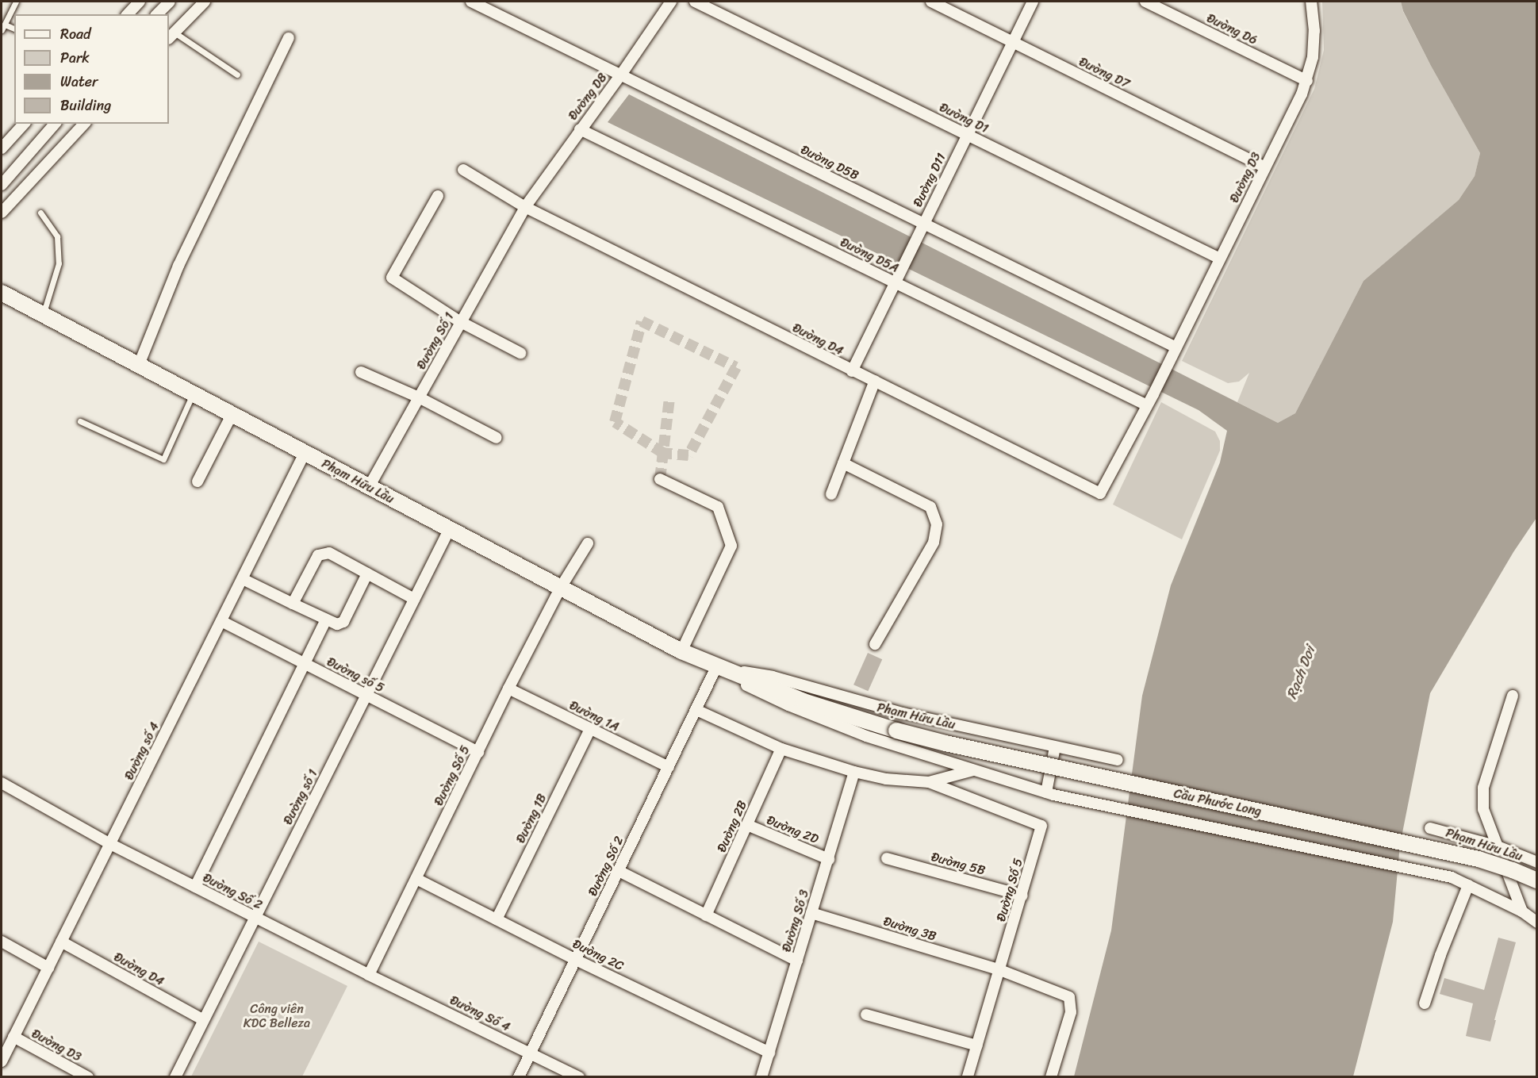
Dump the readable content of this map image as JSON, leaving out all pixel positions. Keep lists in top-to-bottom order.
{
  "streets": {
    "main road": ["Phạm Hữu Lầu", "Cầu Phước Long"],
    "street": [
      "Đường D6",
      "Đường D7",
      "Đường D8",
      "Đường D1",
      "Đường D5B",
      "Đường D3",
      "Đường D11",
      "Đường D5A",
      "Đường D4",
      "Đường Số 1",
      "Đường số 5",
      "Đường 1A",
      "Đường số 4",
      "Đường Số 5",
      "Đường số 1",
      "Đường 1B",
      "Đường 2B",
      "Đường 2D",
      "Đường 5B",
      "Đường Số 2",
      "Đường Số 3",
      "Đường 3B",
      "Đường 2C",
      "Đường Số 4"
    ]
  },
  "crossings": [
    ["Đường D6", "Đường D3"],
    ["Đường D7", "Đường D3"],
    ["Đường D7", "Đường D11"],
    ["Đường D8", "Đường D5B"],
    ["Đường D8", "Đường D5A"],
    ["Đường D8", "Đường D4"],
    ["Đường D8", "Đường Số 1"],
    ["Đường D1", "Đường D3"],
    ["Đường D1", "Đường D11"],
    ["Đường D5B", "Đường D3"],
    ["Đường D5B", "Đường D11"],
    ["Đường D3", "Đường D5A"],
    ["Đường D3", "Đường D4"],
    ["Đường D3", "Đường số 4"],
    ["Đường D11", "Đường D5A"],
    ["Đường D11", "Đường D4"],
    ["Đường D5A", "Đường D4"],
    ["Đường D4", "Đường Số 1"],
    ["Đường D4", "Đường số 4"],
    ["Đường D4", "Đường số 1"],
    ["Đường Số 1", "Phạm Hữu Lầu"],
    ["Phạm Hữu Lầu", "Đường số 4"],
    ["Phạm Hữu Lầu", "Đường Số 5"],
    ["Phạm Hữu Lầu", "Đường số 1"],
    ["Phạm Hữu Lầu", "Cầu Phước Long"],
    ["Phạm Hữu Lầu", "Đường Số 2"],
    ["Đường số 5", "Đường số 4"],
    ["Đường số 5", "Đường Số 5"],
    ["Đường số 5", "Đường số 1"],
    ["Đường 1A", "Đường Số 5"],
    ["Đường 1A", "Đường 1B"],
    ["Đường 1A", "Đường Số 2"],
    ["Đường số 4", "Đường Số 2"],
    ["Đường Số 5", "Đường 5B"],
    ["Đường Số 5", "Đường Số 2"],
    ["Đường Số 5", "Đường 3B"],
    ["Đường Số 5", "Đường 2C"],
    ["Đường Số 5", "Đường Số 4"],
    ["Đường số 1", "Đường Số 2"],
    ["Đường 1B", "Đường 2C"],
    ["Đường 2B", "Đường 2D"],
    ["Đường 2D", "Đường Số 3"],
    ["Đường Số 2", "Đường 2C"],
    ["Đường Số 2", "Đường Số 4"],
    ["Đường Số 3", "Đường 3B"],
    ["Đường Số 3", "Đường 2C"]
  ],
  "water": ["Rạch Dơi"],
  "parks": ["Công viên KDC Belleza"],
  "legend": [
    "Road",
    "Park",
    "Water",
    "Building"
  ]
}
